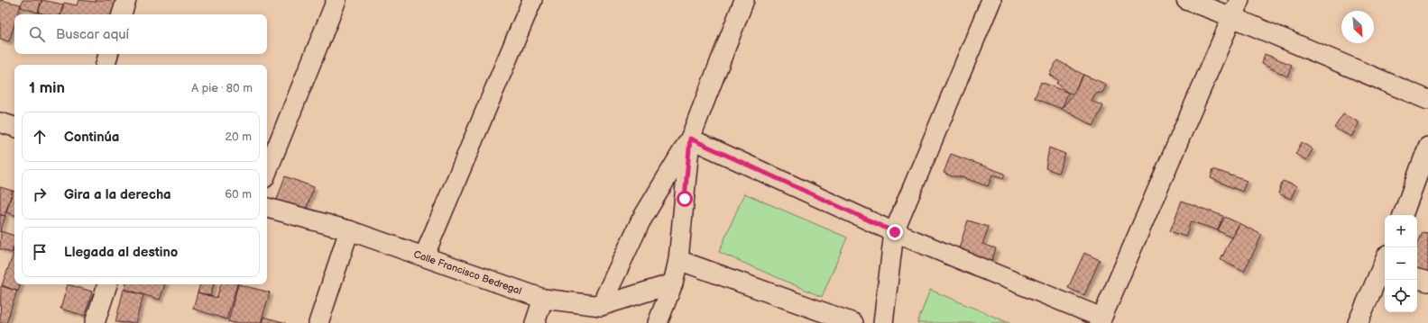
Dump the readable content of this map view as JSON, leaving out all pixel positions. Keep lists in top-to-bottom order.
{
  "streets": {
    "street": ["Calle Francisco Bedregal"]
  },
  "north": "bottom right",
  "page": {
    "search": "Buscar aquí",
    "heading": ["1 min", "A pie · 80 m"],
    "list": [
      ["Continúa", "20 m"],
      ["Gira a la derecha", "60 m"],
      "Llegada al destino"
    ],
    "map_buttons": ["+", "−"]
  }
}
